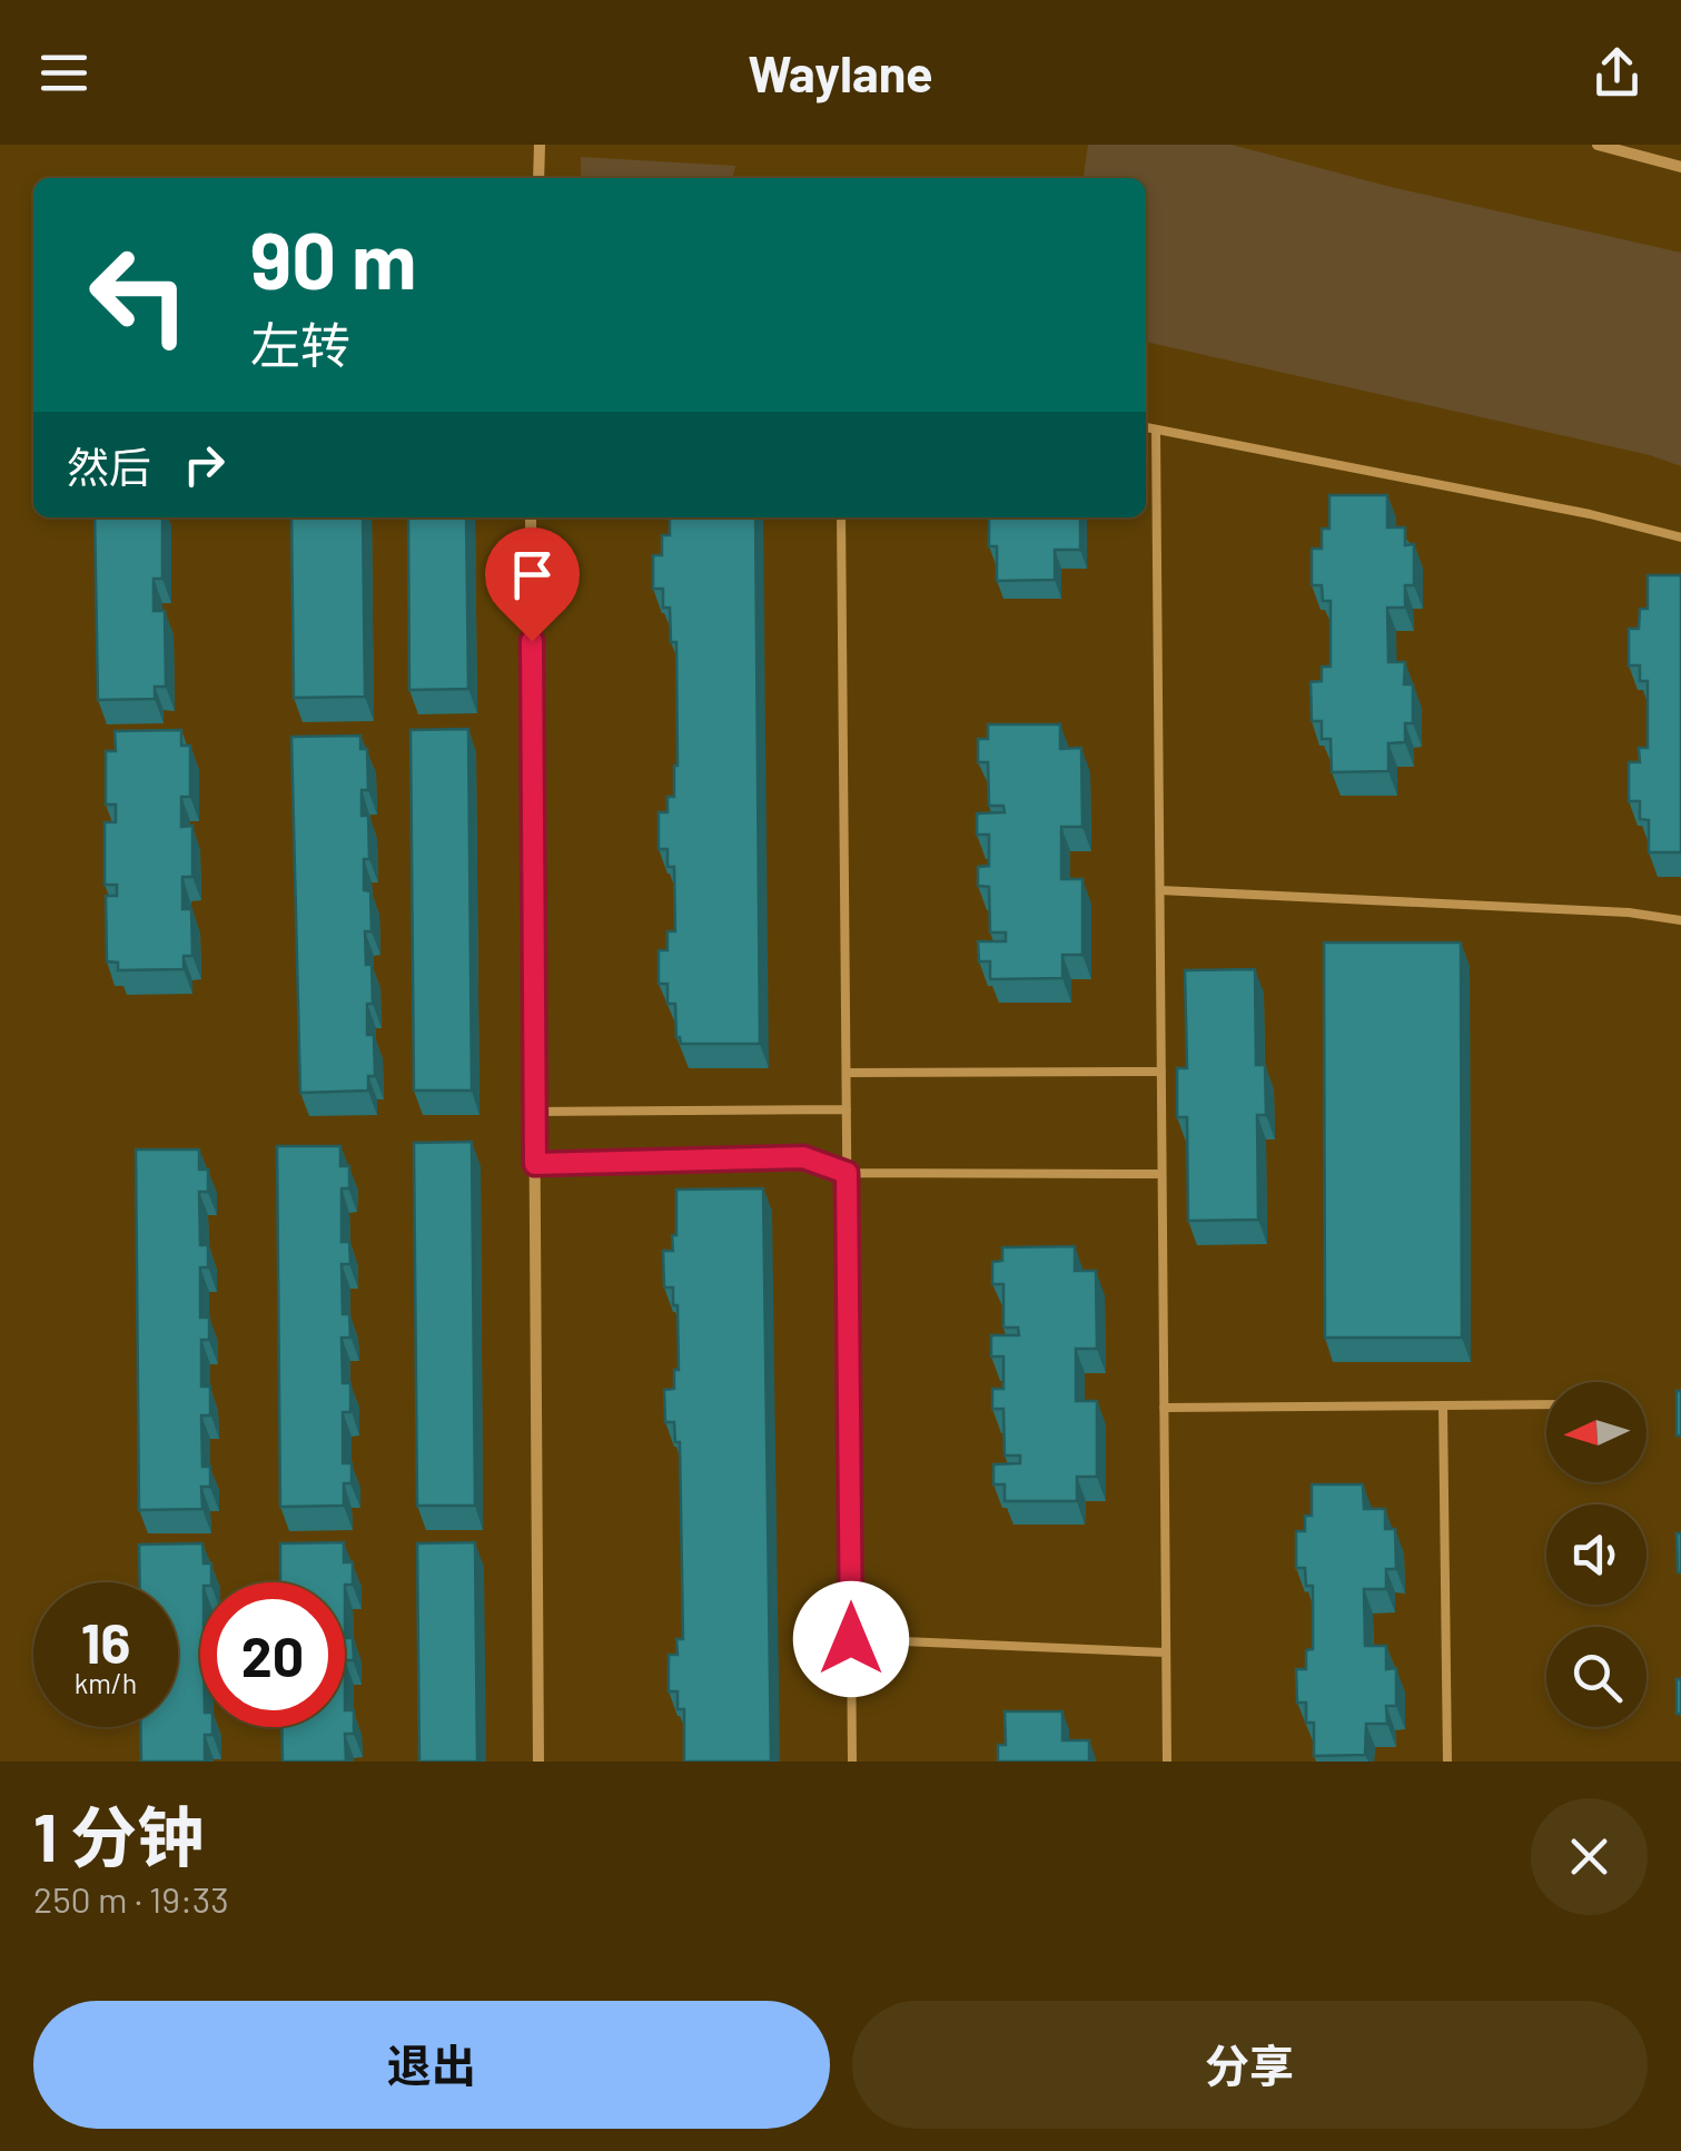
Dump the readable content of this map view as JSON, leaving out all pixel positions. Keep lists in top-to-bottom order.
{
  "north": "left",
  "page": {
    "header": "Waylane",
    "turn": ["90 m", "左转"],
    "then": "然后",
    "speed": "16 km/h",
    "limit": "20",
    "heading": ["1 分钟", "250 m · 19:33"],
    "buttons": ["退出", "分享"]
  }
}
